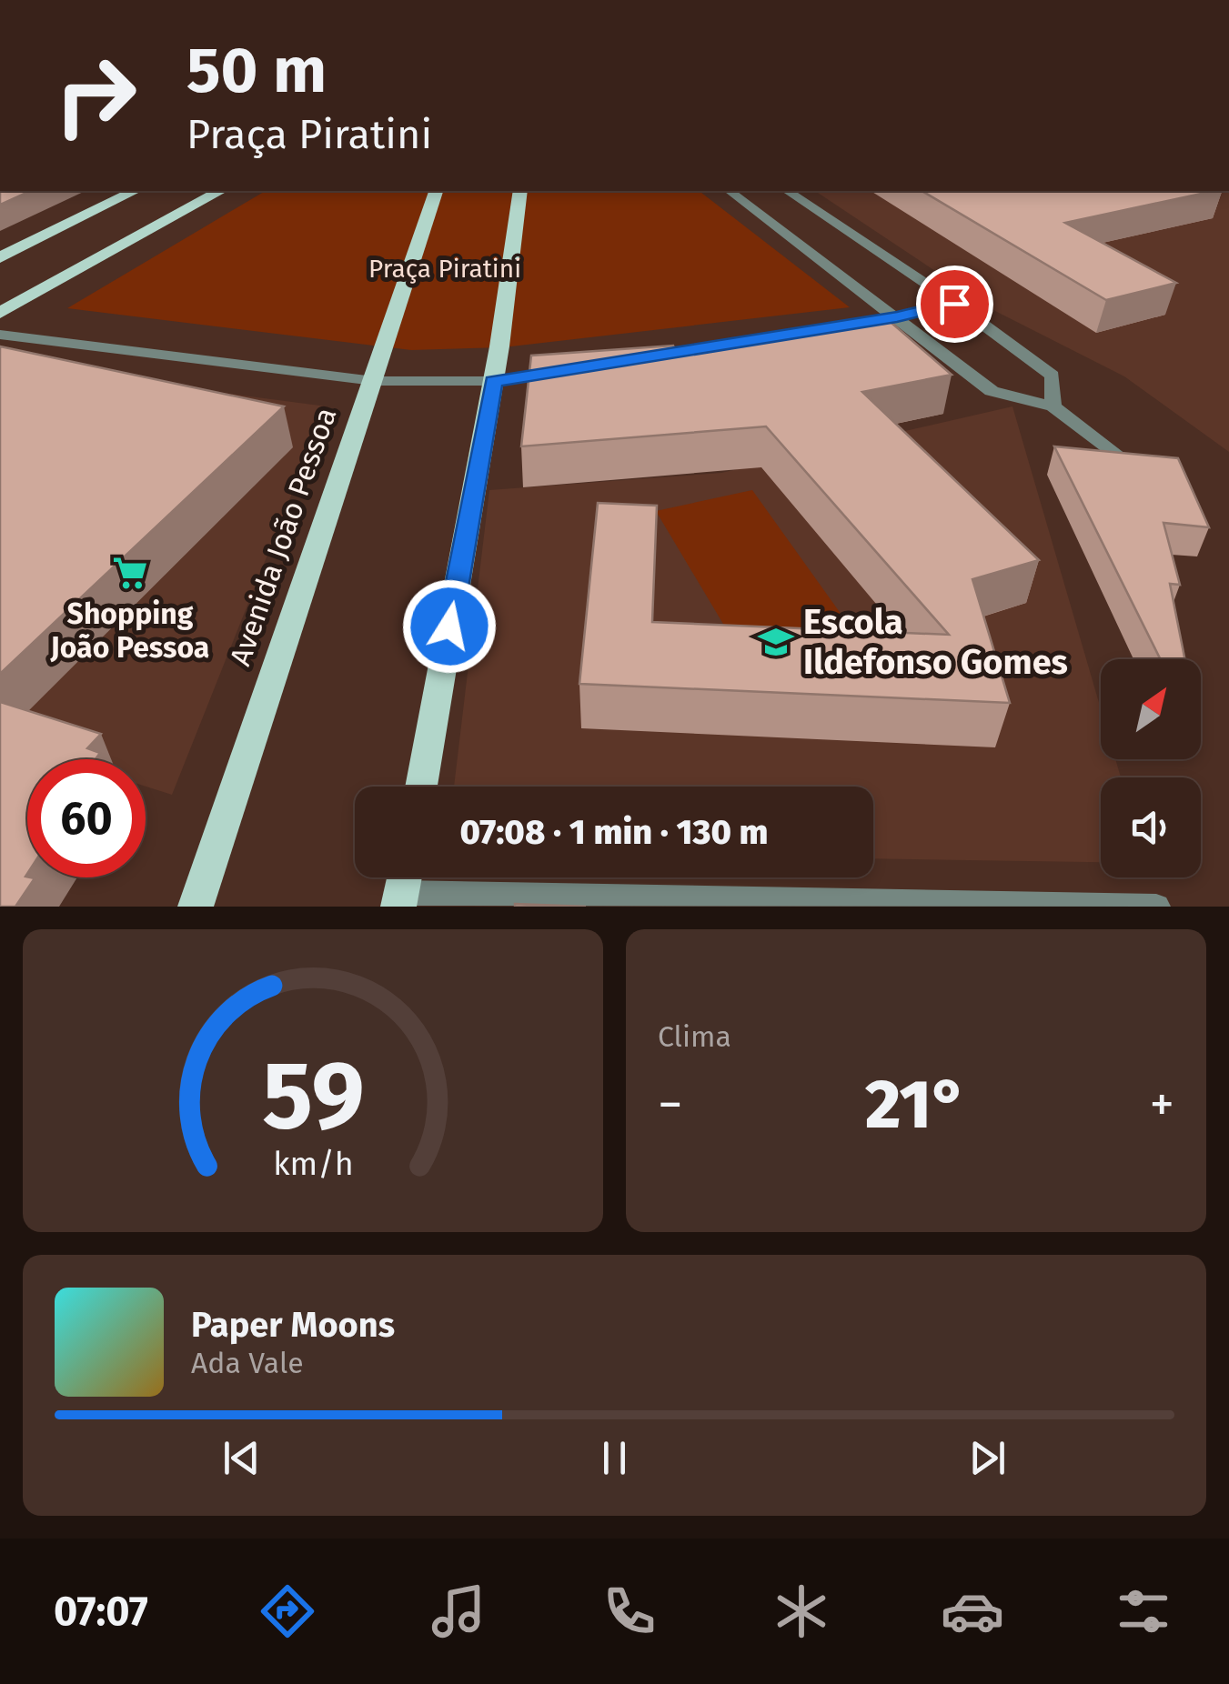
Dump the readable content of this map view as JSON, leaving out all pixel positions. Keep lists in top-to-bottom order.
{
  "streets": {
    "main road": ["Avenida João Pessoa"]
  },
  "parks": ["Praça Piratini"],
  "places": {
    "supermarket": ["Shopping João Pessoa"],
    "school or university": ["Escola Ildefonso Gomes"]
  },
  "north": "top right",
  "page": {
    "turn": ["50 m", "Praça Piratini"],
    "limit": "60",
    "trip": "07:08 · 1 min · 130 m",
    "tile": "Clima",
    "heat": ["−", "21°", "+"],
    "song": ["Paper Moons", "Ada Vale"],
    "tabs": "07:07",
    "gauge": ["59", "km/h"]
  }
}
